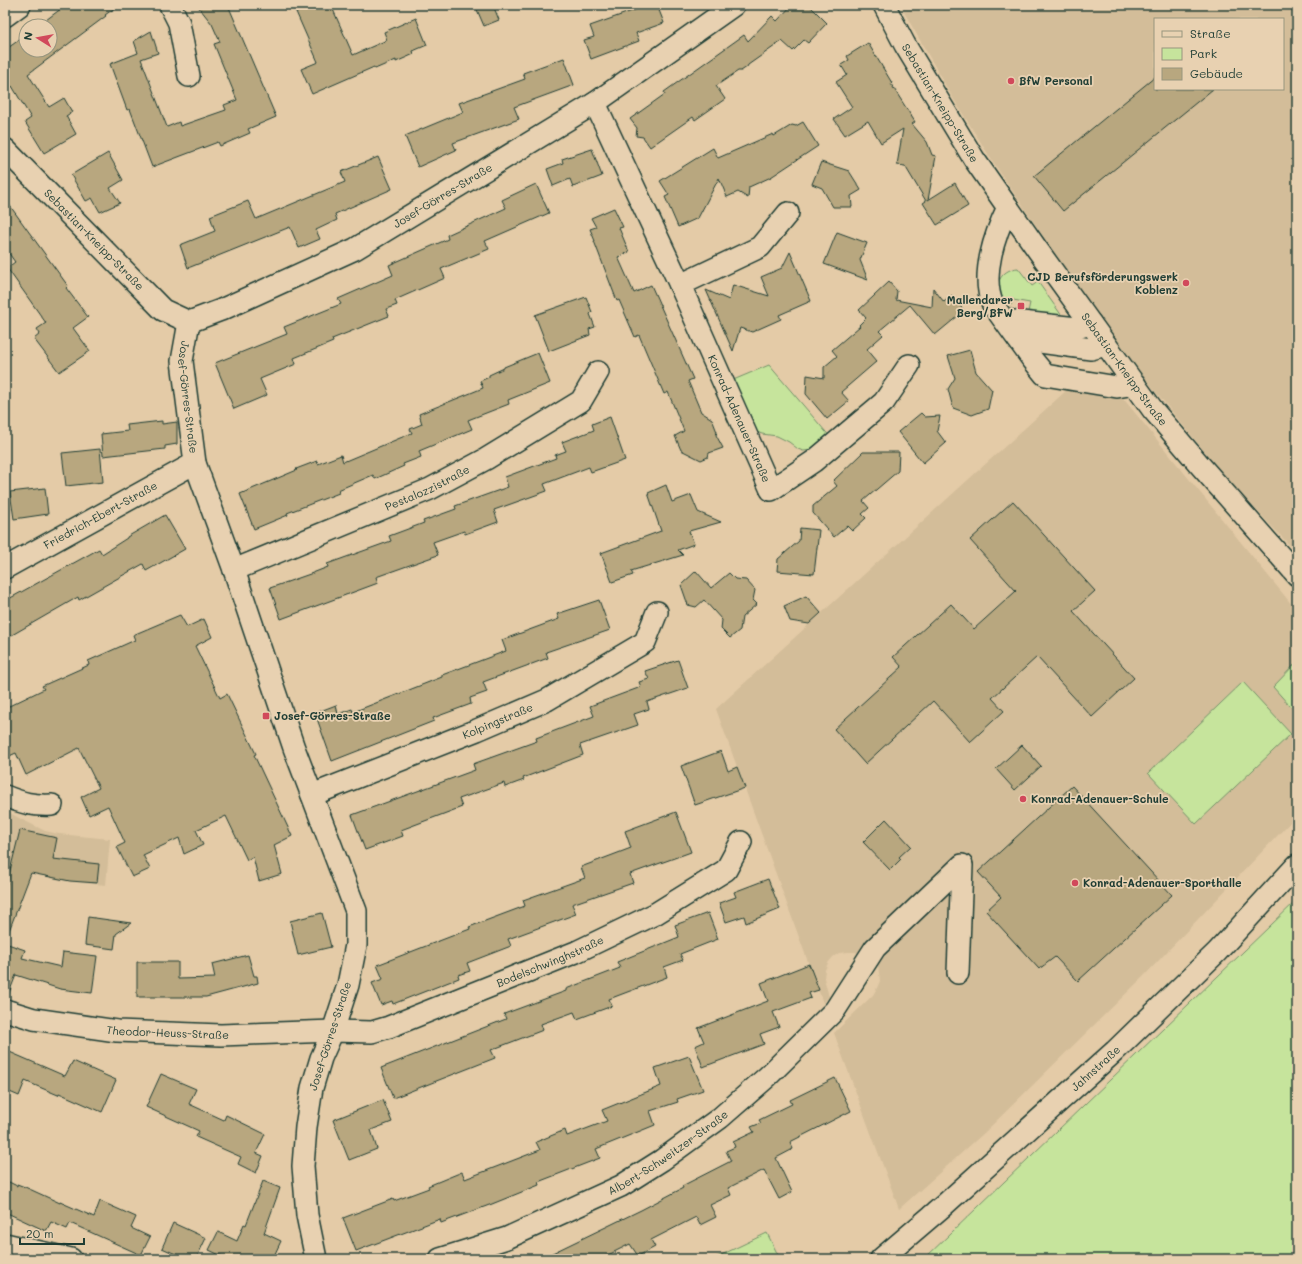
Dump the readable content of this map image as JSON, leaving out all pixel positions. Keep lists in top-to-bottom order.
{
  "streets": {
    "street": [
      "Sebastian-Kneipp-Straße",
      "Josef-Görres-Straße",
      "Konrad-Adenauer-Straße",
      "Pestalozzistraße",
      "Friedrich-Ebert-Straße",
      "Kolpingstraße",
      "Bodelschwinghstraße",
      "Theodor-Heuss-Straße",
      "Jahnstraße",
      "Albert-Schweitzer-Straße"
    ]
  },
  "crossings": [
    ["Sebastian-Kneipp-Straße", "Josef-Görres-Straße"],
    ["Josef-Görres-Straße", "Konrad-Adenauer-Straße"],
    ["Josef-Görres-Straße", "Pestalozzistraße"],
    ["Josef-Görres-Straße", "Friedrich-Ebert-Straße"],
    ["Josef-Görres-Straße", "Kolpingstraße"],
    ["Josef-Görres-Straße", "Bodelschwinghstraße"],
    ["Josef-Görres-Straße", "Theodor-Heuss-Straße"],
    ["Bodelschwinghstraße", "Theodor-Heuss-Straße"]
  ],
  "places": {
    "other": [
      "BfW Personal",
      "CJD Berufsförderungswerk Koblenz",
      "Konrad-Adenauer-Schule",
      "Konrad-Adenauer-Sporthalle"
    ],
    "transit": ["Mallendarer Berg/BFW", "Josef-Görres-Straße"]
  },
  "legend": ["Straße", "Park", "Gebäude"],
  "scale_bar": "20 m",
  "north": "left"
}
